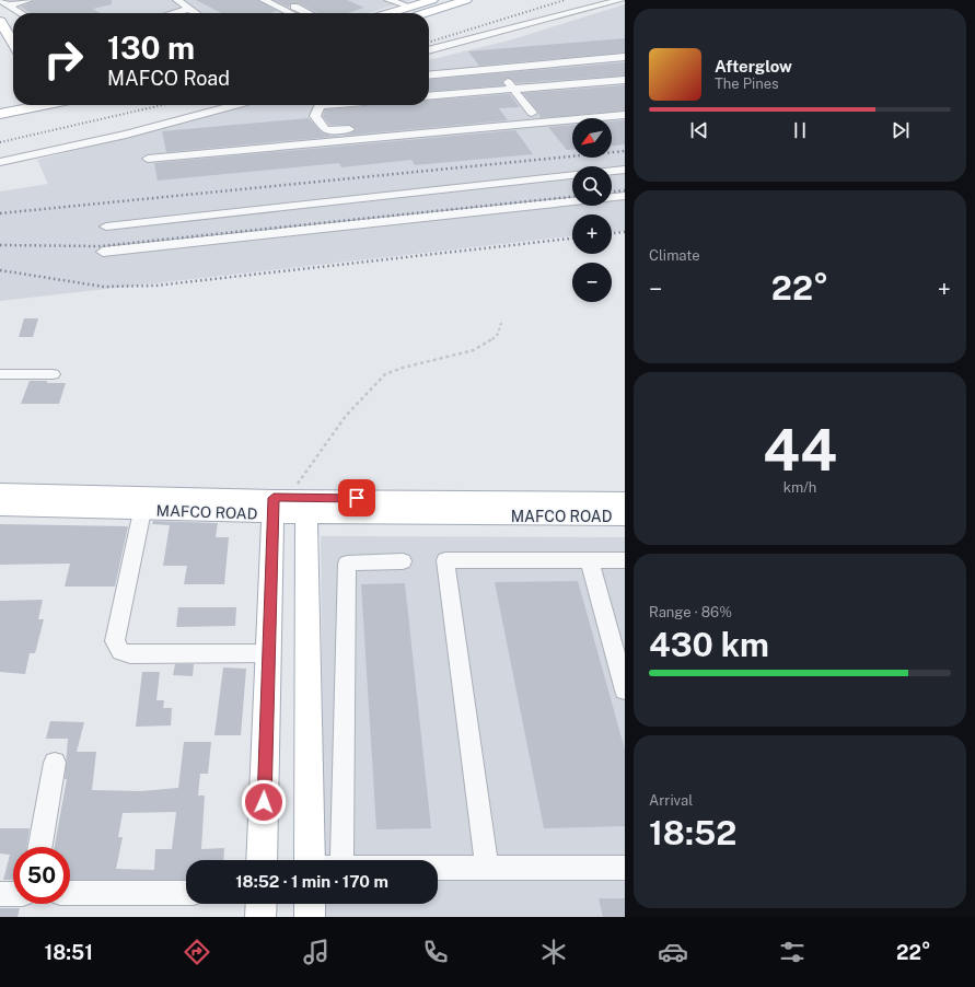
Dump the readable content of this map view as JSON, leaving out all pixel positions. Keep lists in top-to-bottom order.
{
  "streets": {
    "main road": ["MAFCO ROAD"]
  },
  "north": "bottom left",
  "page": {
    "turn": ["130 m", "MAFCO Road"],
    "song": ["Afterglow", "The Pines"],
    "map_buttons": ["+", "−"],
    "tile": [
      "Climate",
      ["44", "km/h"],
      ["Range · 86%", "430 km"],
      ["Arrival", "18:52"]
    ],
    "heat": ["−", "22°", "+"],
    "limit": "50",
    "trip": "18:52 · 1 min · 170 m",
    "tabs": ["18:51", "22°"]
  }
}
